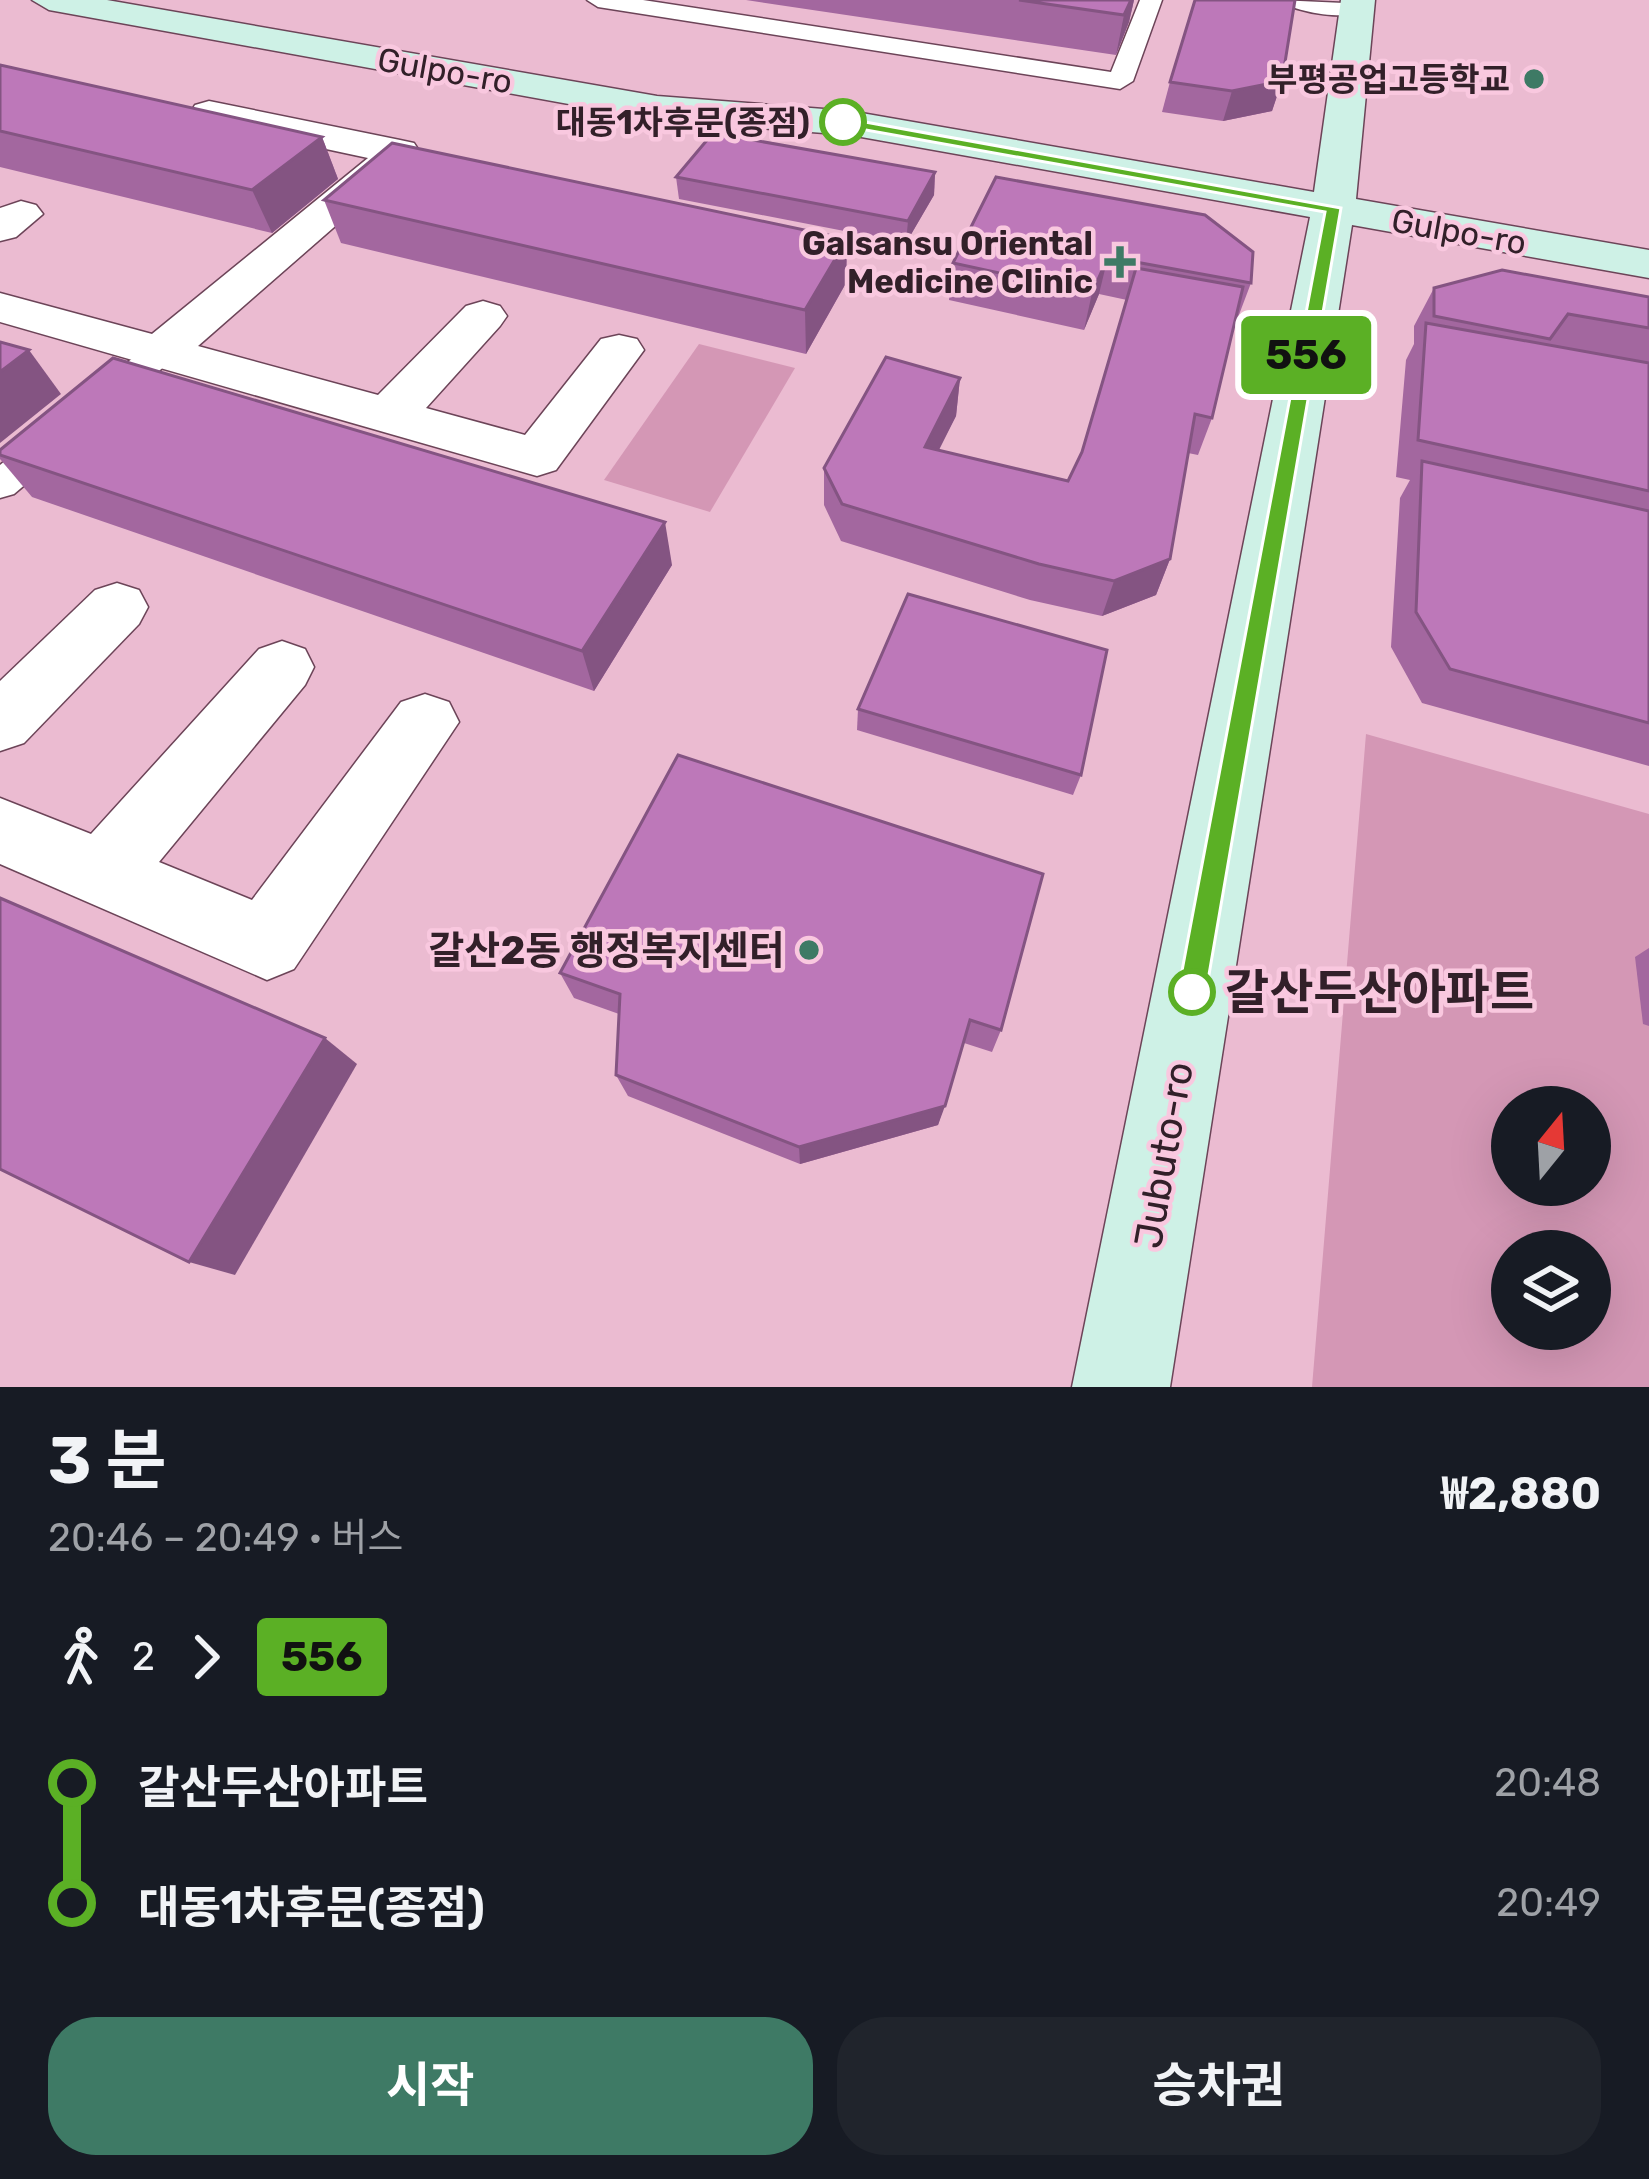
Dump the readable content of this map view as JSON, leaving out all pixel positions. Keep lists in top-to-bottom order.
{
  "streets": {
    "main road": ["Gulpo-ro", "Jubuto-ro"]
  },
  "crossings": [
    ["Gulpo-ro", "Jubuto-ro"]
  ],
  "places": {
    "other": [
      "부평공업고등학교",
      "대동1차후문(종점)",
      "갈산2동 행정복지센터",
      "갈산두산아파트"
    ],
    "health": ["Galsansu Oriental Medicine Clinic"]
  },
  "lines": ["bus line 556"],
  "north": "top",
  "page": {
    "on_map": "556",
    "heading": ["3 분", "20:46 – 20:49 · 버스", "₩2,880"],
    "legs": ["2", "556"],
    "list": [
      {
        "name": "갈산두산아파트",
        "value": "20:48"
      },
      {
        "name": "대동1차후문(종점)",
        "value": "20:49"
      }
    ],
    "buttons": ["시작", "승차권"]
  }
}
